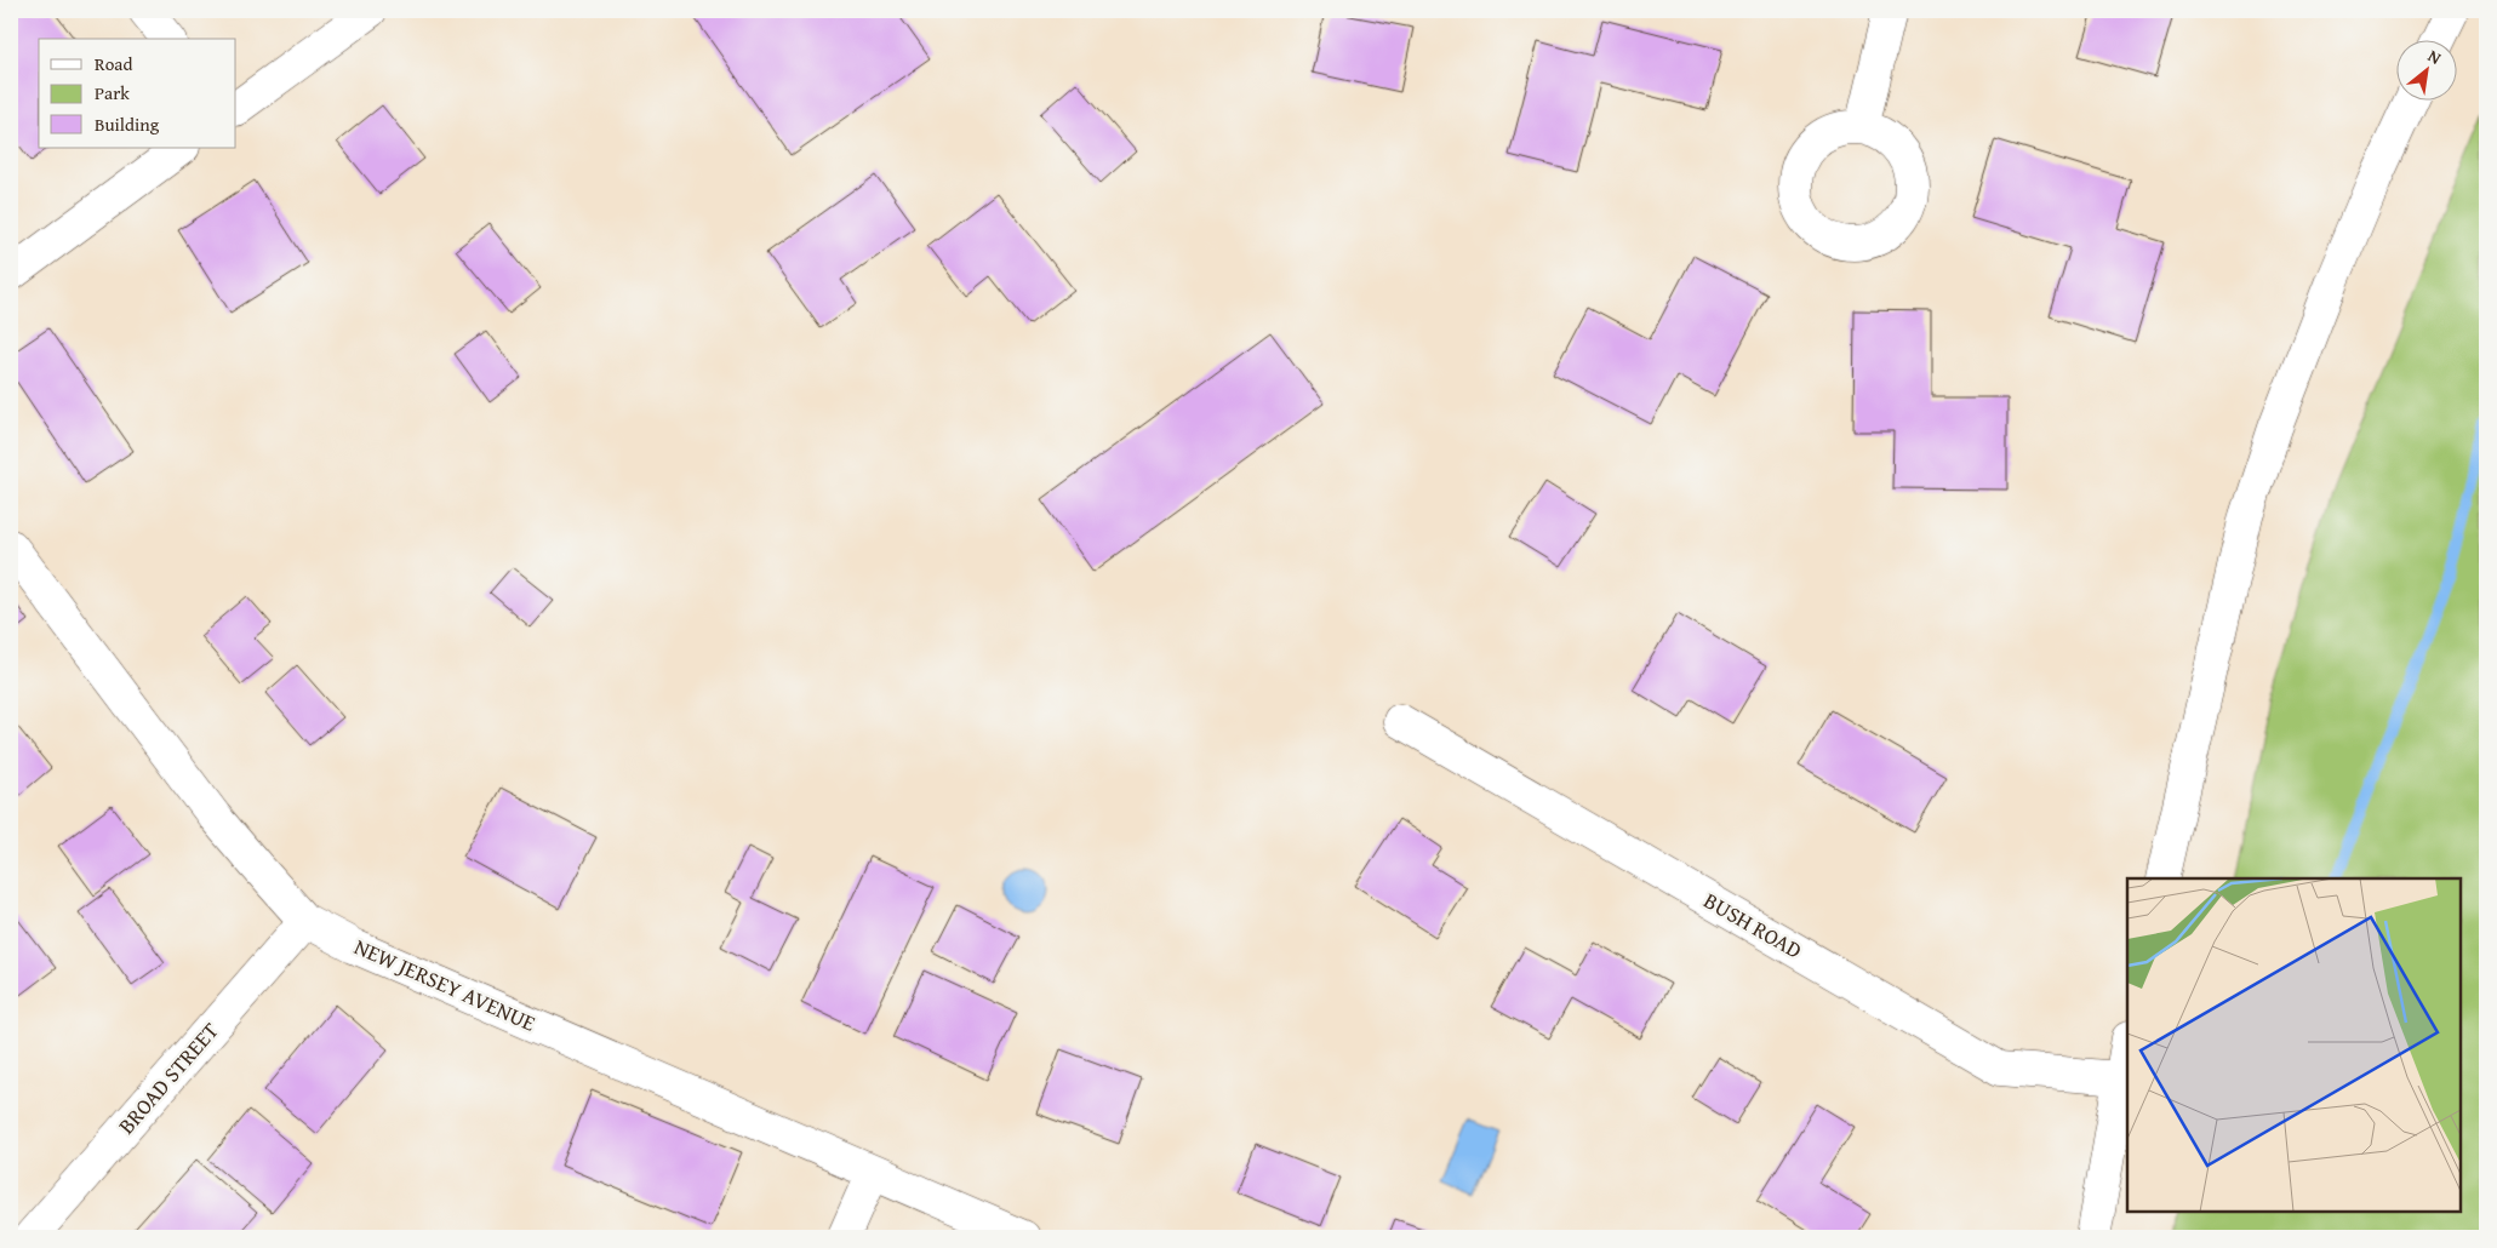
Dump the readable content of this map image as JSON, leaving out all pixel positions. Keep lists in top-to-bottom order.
{
  "streets": {
    "main road": ["BUSH ROAD", "NEW JERSEY AVENUE", "BROAD STREET"]
  },
  "crossings": [
    ["NEW JERSEY AVENUE", "BROAD STREET"]
  ],
  "legend": ["Road", "Park", "Building"],
  "north": "top right"
}
